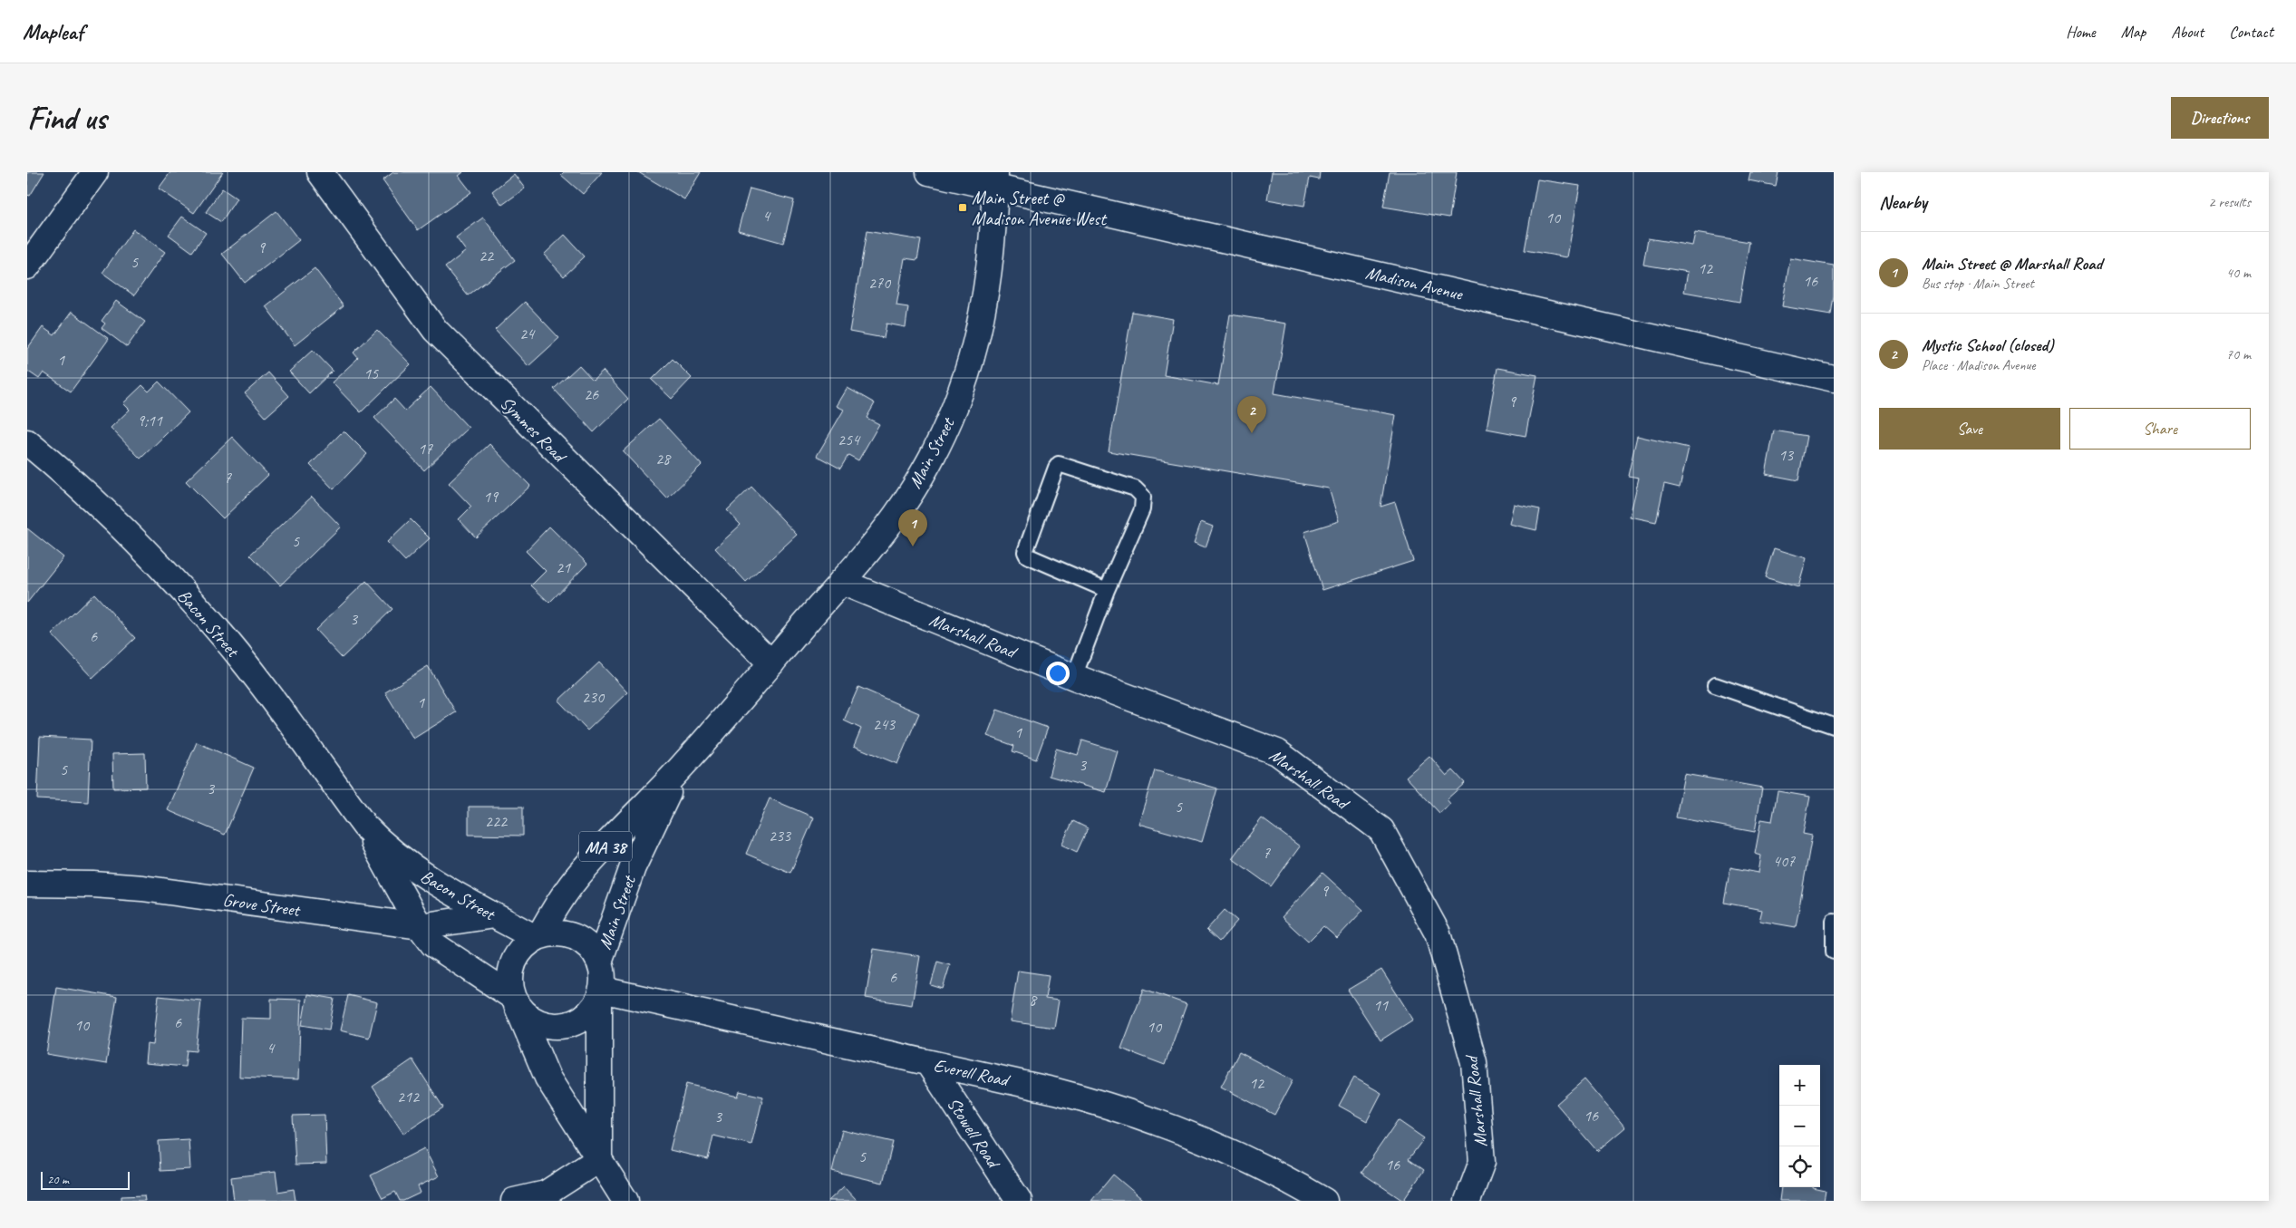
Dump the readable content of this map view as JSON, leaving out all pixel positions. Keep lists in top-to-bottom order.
{
  "streets": {
    "street": [
      "Madison Avenue",
      "Symmes Road",
      "Main Street",
      "Bacon Street",
      "Marshall Road",
      "MA 38",
      "Grove Street",
      "Everell Road",
      "Stowell Road"
    ]
  },
  "crossings": [
    ["Madison Avenue", "Main Street"],
    ["Symmes Road", "Main Street"],
    ["Main Street", "Bacon Street"],
    ["Main Street", "Marshall Road"],
    ["Main Street", "MA 38"],
    ["Main Street", "Everell Road"],
    ["Bacon Street", "MA 38"],
    ["Bacon Street", "Grove Street"],
    ["Bacon Street", "Everell Road"],
    ["MA 38", "Everell Road"],
    ["Everell Road", "Stowell Road"]
  ],
  "places": {
    "transit": ["Main Street @ Madison Avenue West"]
  },
  "house_numbers": [
    "4",
    "10",
    "9",
    "22",
    "5",
    "12",
    "16",
    "270",
    "24",
    "1",
    "15",
    "26",
    "9",
    "9;11",
    "254",
    "17",
    "13",
    "28",
    "7",
    "19",
    "5",
    "21",
    "3",
    "6",
    "230",
    "1",
    "243",
    "1",
    "3",
    "5",
    "3",
    "5",
    "222",
    "233",
    "7",
    "407",
    "9",
    "6",
    "8",
    "11",
    "6",
    "10",
    "10",
    "4",
    "12",
    "212",
    "16",
    "3",
    "5",
    "16"
  ],
  "scale_bar": "20 m",
  "page": {
    "header": "Mapleaf",
    "nav": [
      "Home",
      "Map",
      "About",
      "Contact"
    ],
    "buttons": [
      "Directions",
      ["Save", "Share"]
    ],
    "title": "Find us",
    "heading": ["Nearby", "2 results"],
    "list": [
      {
        "mark": "1",
        "name": "Main Street @ Marshall Road",
        "note": "Bus stop · Main Street",
        "value": "40 m"
      },
      {
        "mark": "2",
        "name": "Mystic School (closed)",
        "note": "Place · Madison Avenue",
        "value": "70 m"
      }
    ],
    "pins": ["2", "1"],
    "map_buttons": ["+", "−"],
    "scale": "20 m"
  }
}
